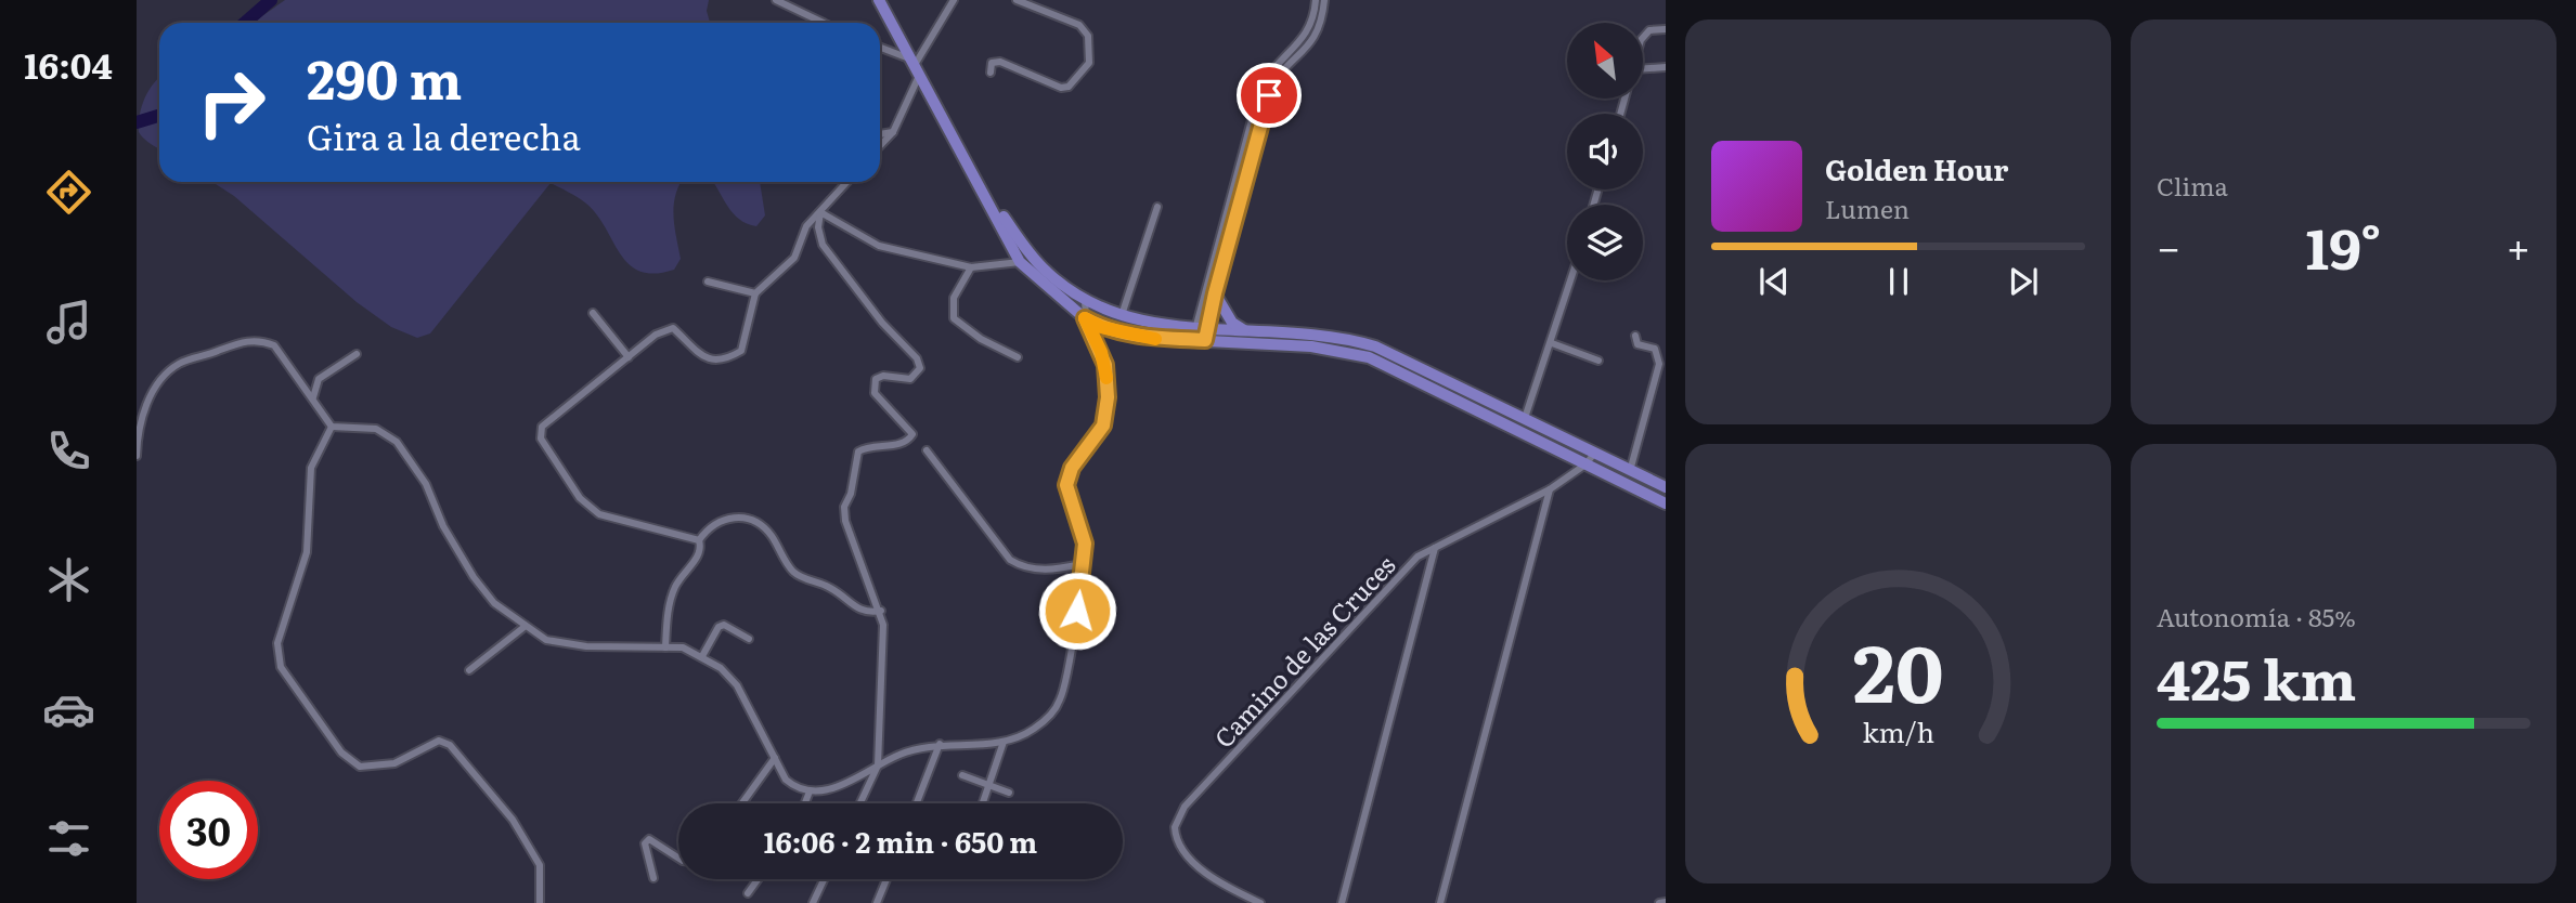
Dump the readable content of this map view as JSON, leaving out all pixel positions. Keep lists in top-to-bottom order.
{
  "streets": {
    "street": ["Camino de las Cruces"]
  },
  "north": "top left",
  "page": {
    "tabs": "16:04",
    "tile": [
      "Clima",
      ["Autonomía · 85%", "425 km"]
    ],
    "turn": ["290 m", "Gira a la derecha"],
    "song": ["Golden Hour", "Lumen"],
    "heat": ["−", "19°", "+"],
    "limit": "30",
    "trip": "16:06 · 2 min · 650 m",
    "gauge": ["20", "km/h"]
  }
}
